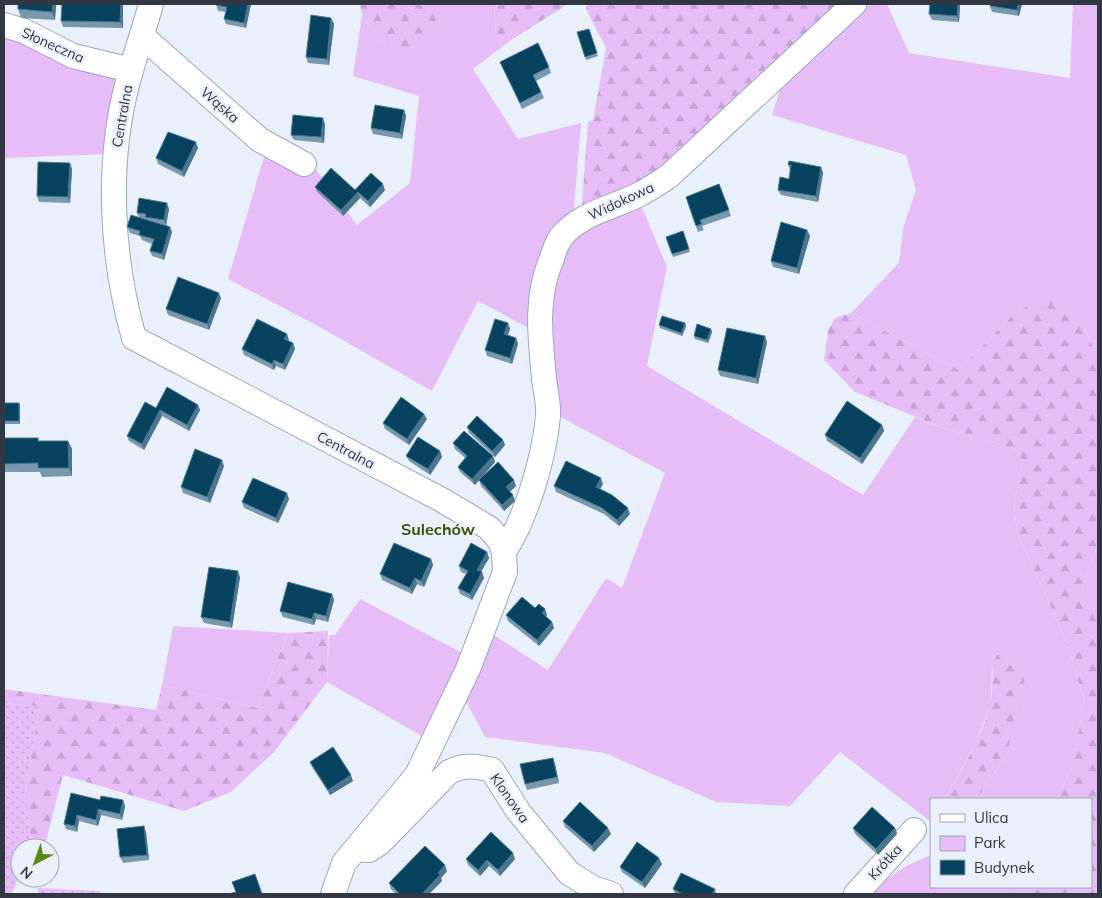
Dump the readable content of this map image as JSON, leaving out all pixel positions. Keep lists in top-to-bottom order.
{
  "streets": {
    "street": [
      "Słoneczna",
      "Wąska",
      "Centralna",
      "Widokowa",
      "Klonowa",
      "Krótka"
    ]
  },
  "crossings": [
    ["Słoneczna", "Centralna"],
    ["Wąska", "Centralna"],
    ["Centralna", "Widokowa"]
  ],
  "districts": ["Sulechów"],
  "legend": ["Ulica", "Park", "Budynek"],
  "north": "bottom left"
}
